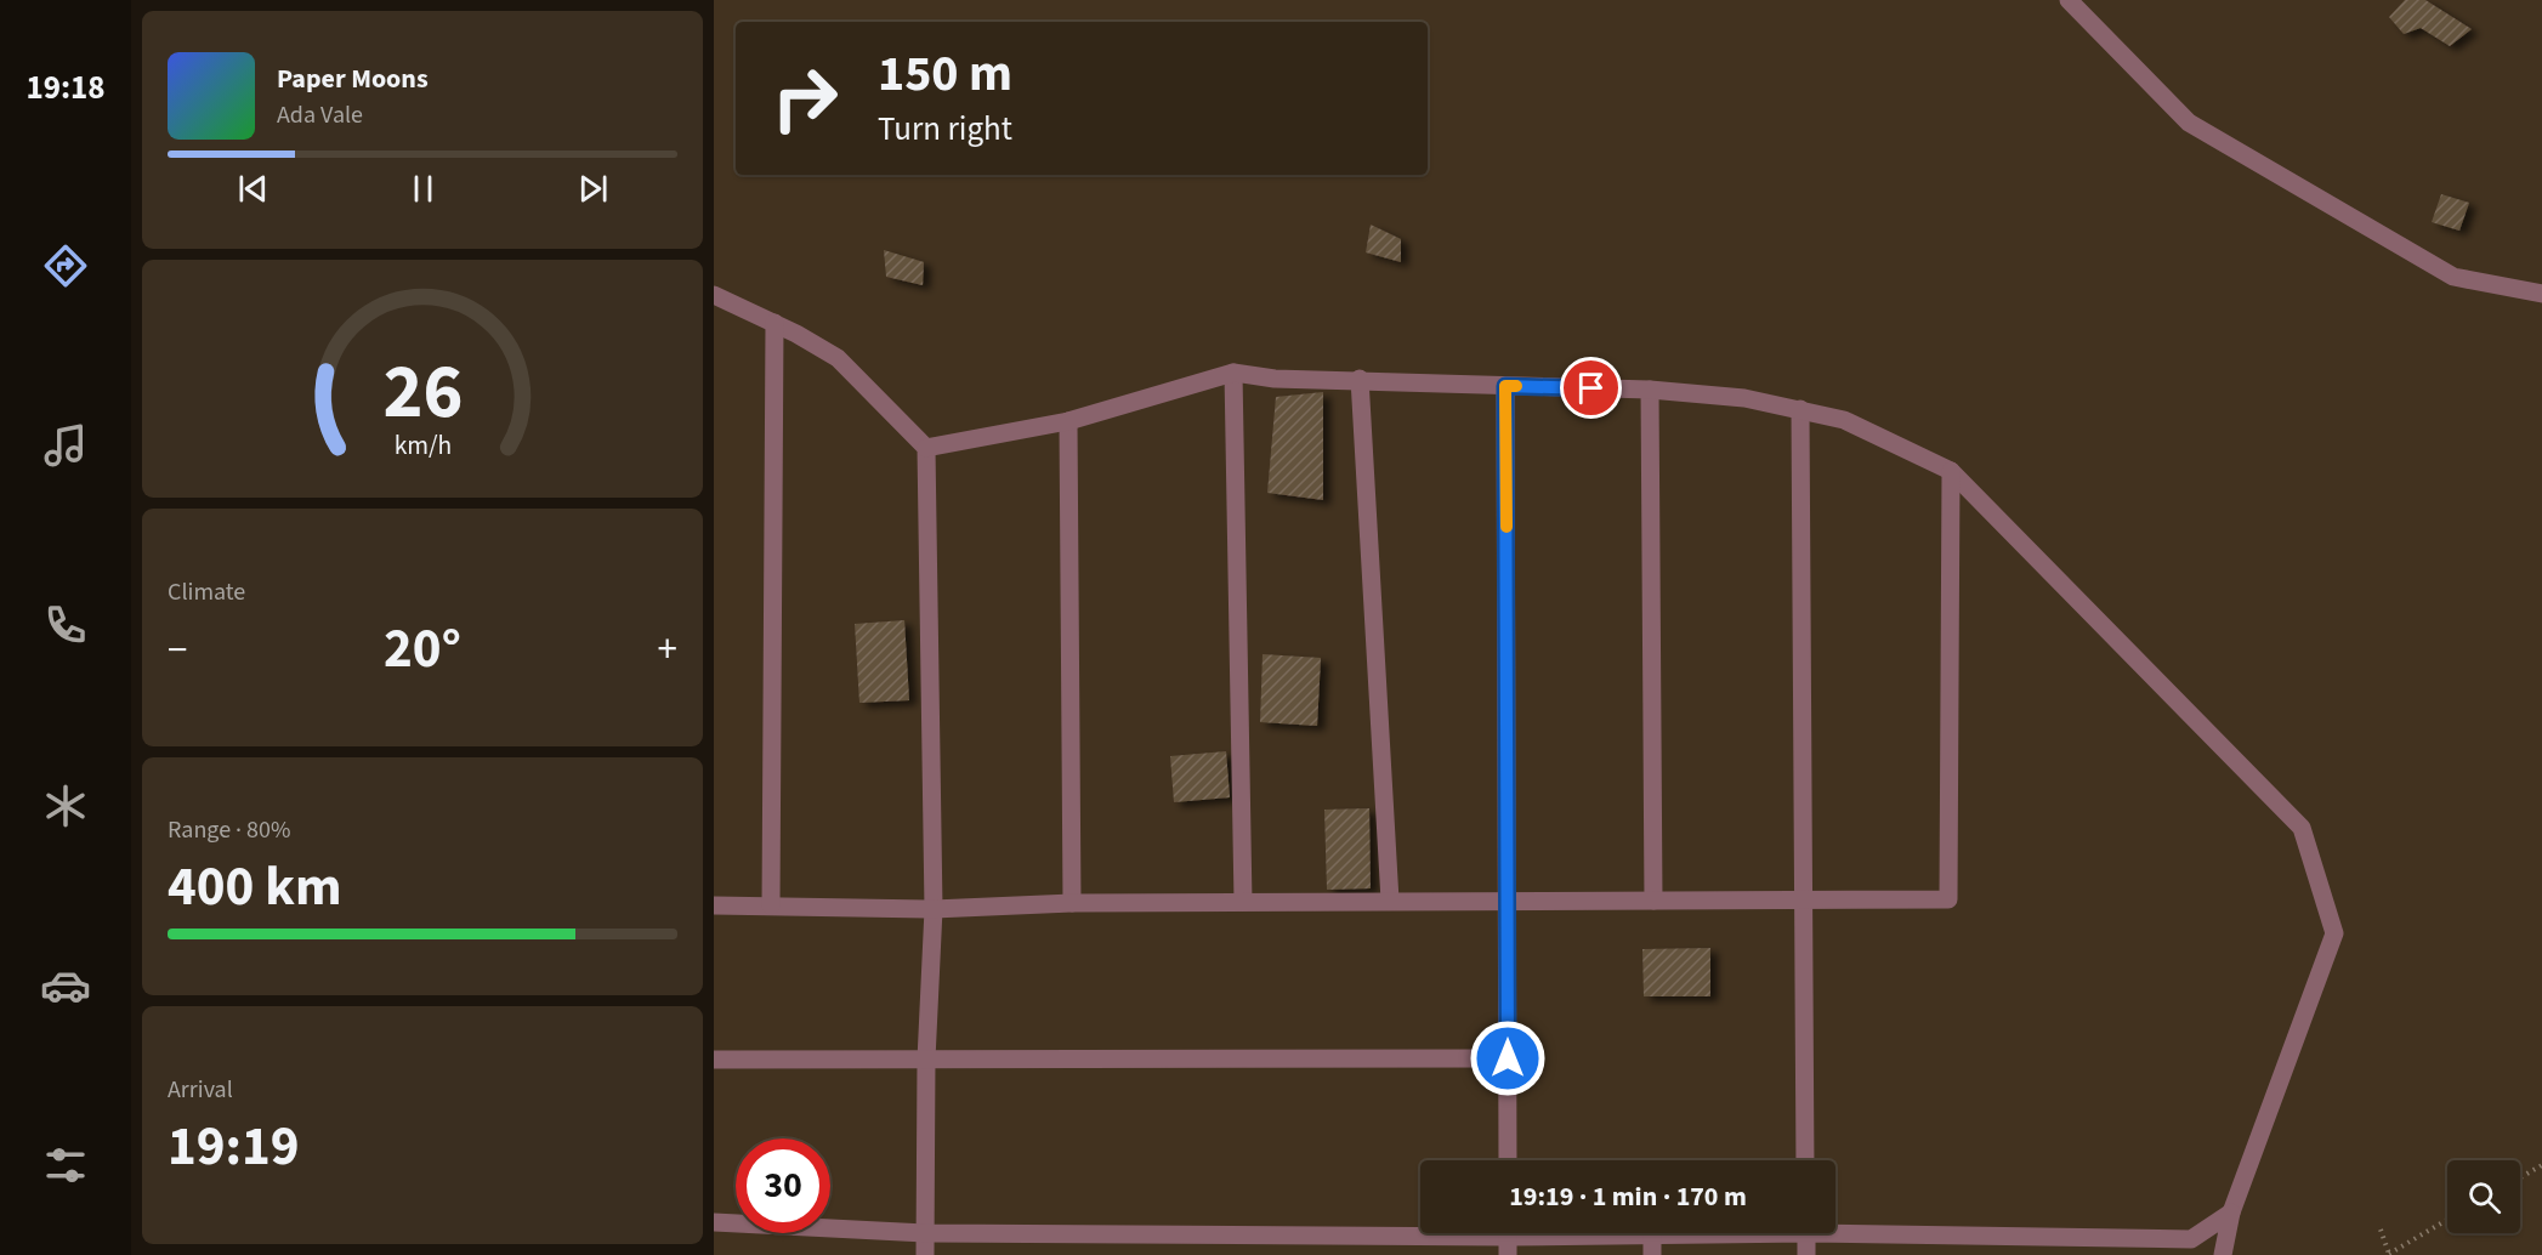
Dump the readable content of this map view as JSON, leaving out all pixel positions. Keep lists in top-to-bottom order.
{
  "page": {
    "tabs": "19:18",
    "turn": ["150 m", "Turn right"],
    "song": ["Paper Moons", "Ada Vale"],
    "tile": [
      "Climate",
      ["Range · 80%", "400 km"],
      ["Arrival", "19:19"]
    ],
    "heat": ["−", "20°", "+"],
    "limit": "30",
    "trip": "19:19 · 1 min · 170 m",
    "gauge": ["26", "km/h"]
  }
}
